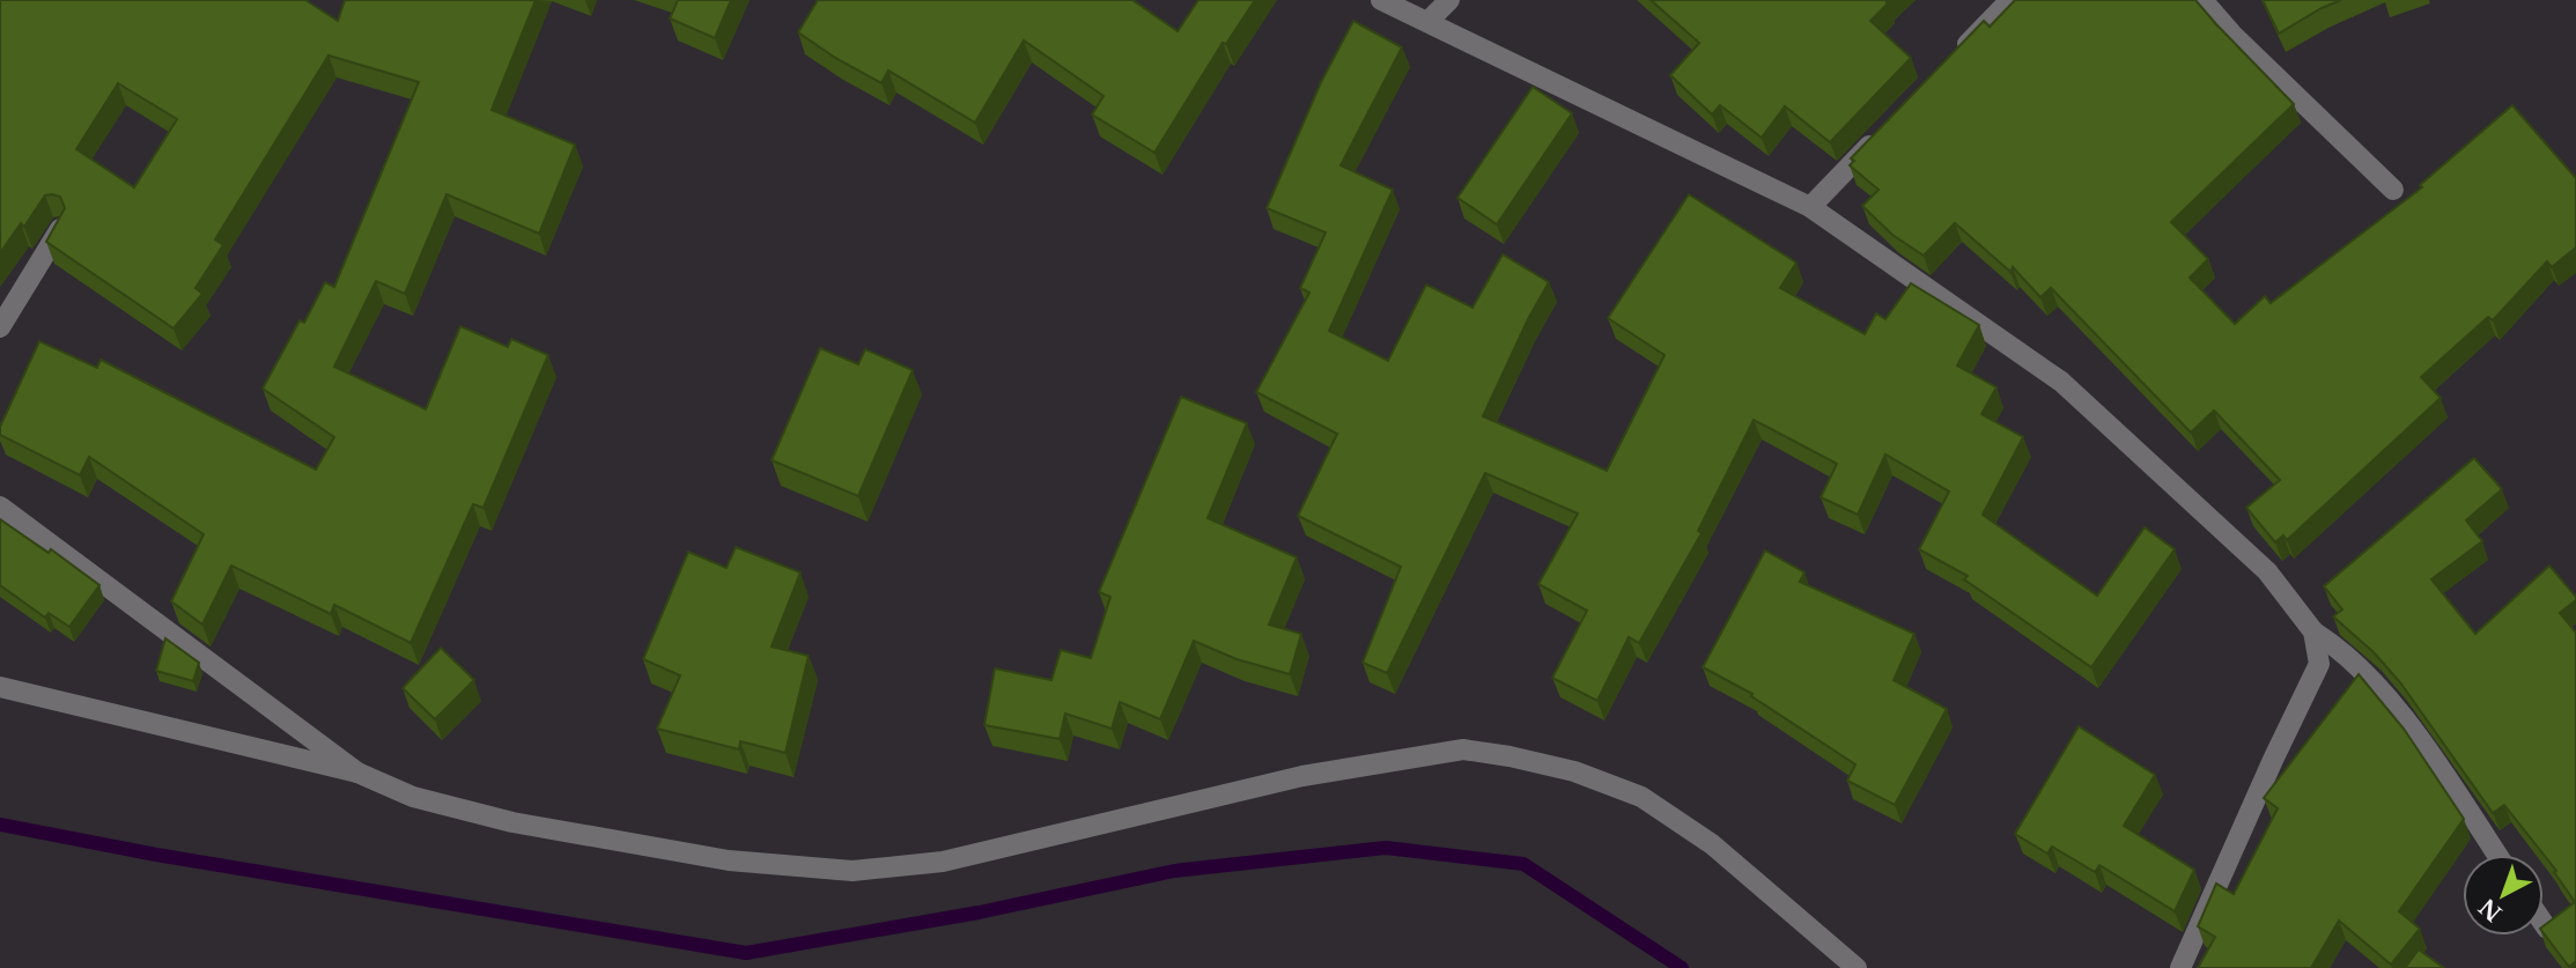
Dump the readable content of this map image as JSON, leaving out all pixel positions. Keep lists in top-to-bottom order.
{
  "north": "bottom left"
}
